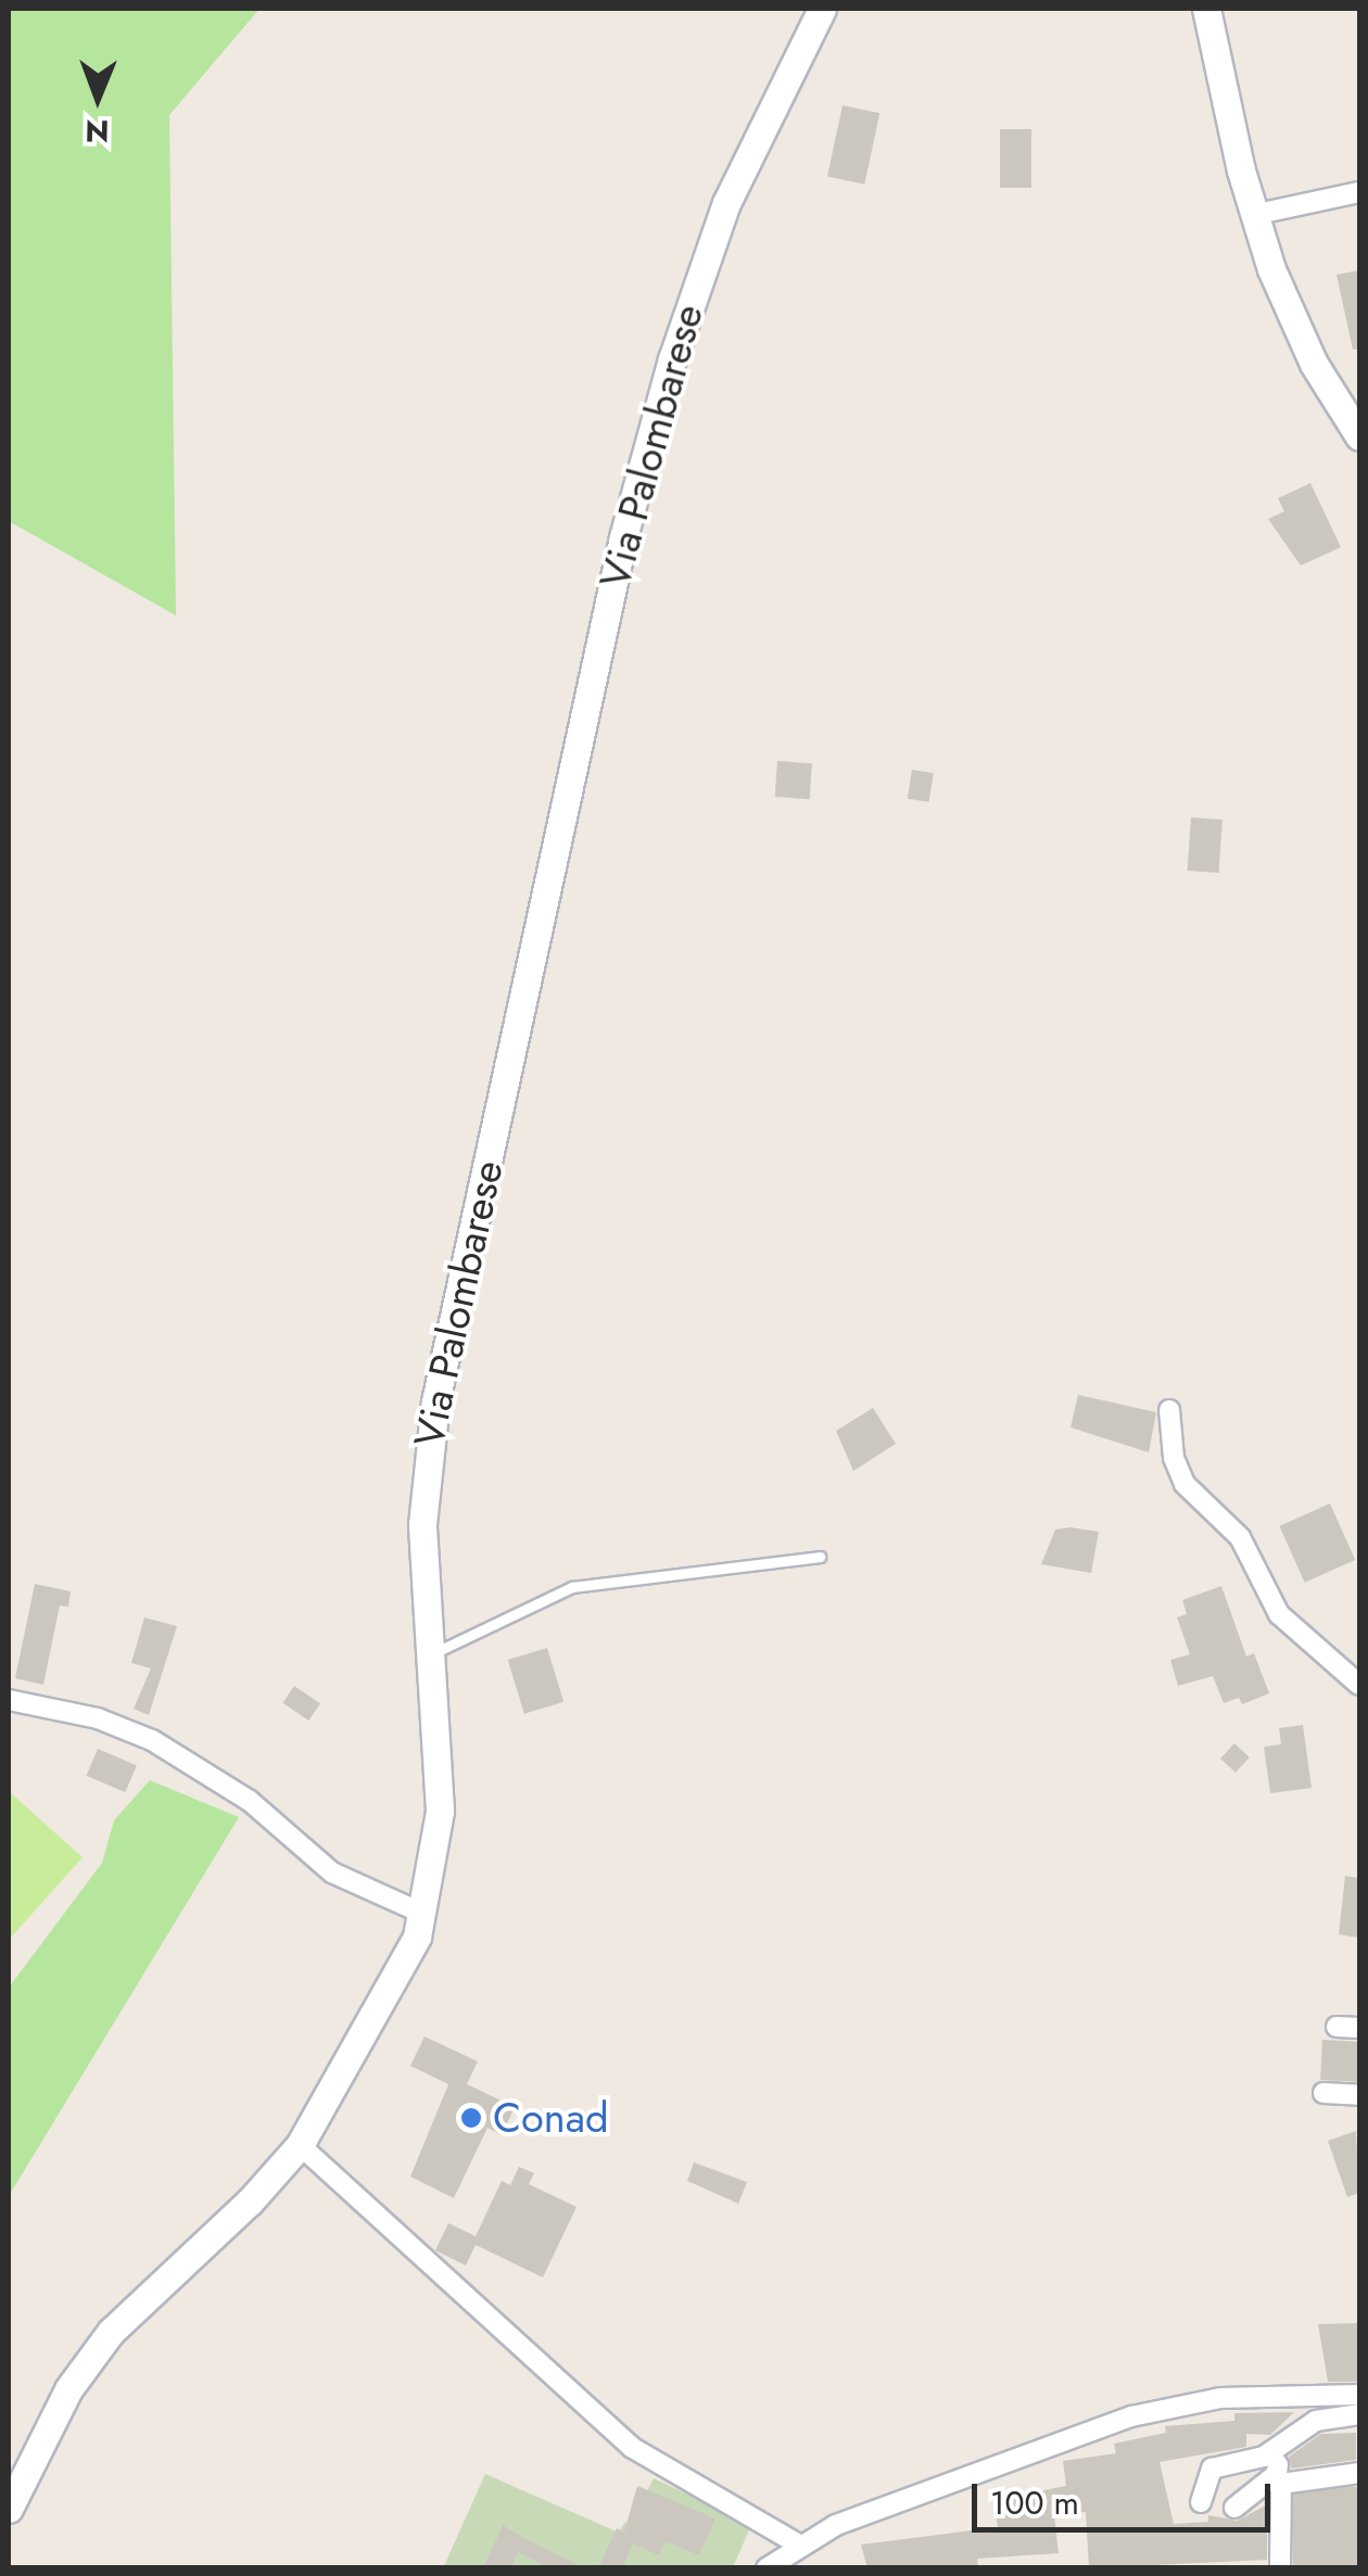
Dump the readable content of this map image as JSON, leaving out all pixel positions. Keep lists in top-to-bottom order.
{
  "streets": {
    "main road": ["Via Palombarese"]
  },
  "places": ["Conad"],
  "scale_bar": "100 m",
  "north": "bottom"
}
